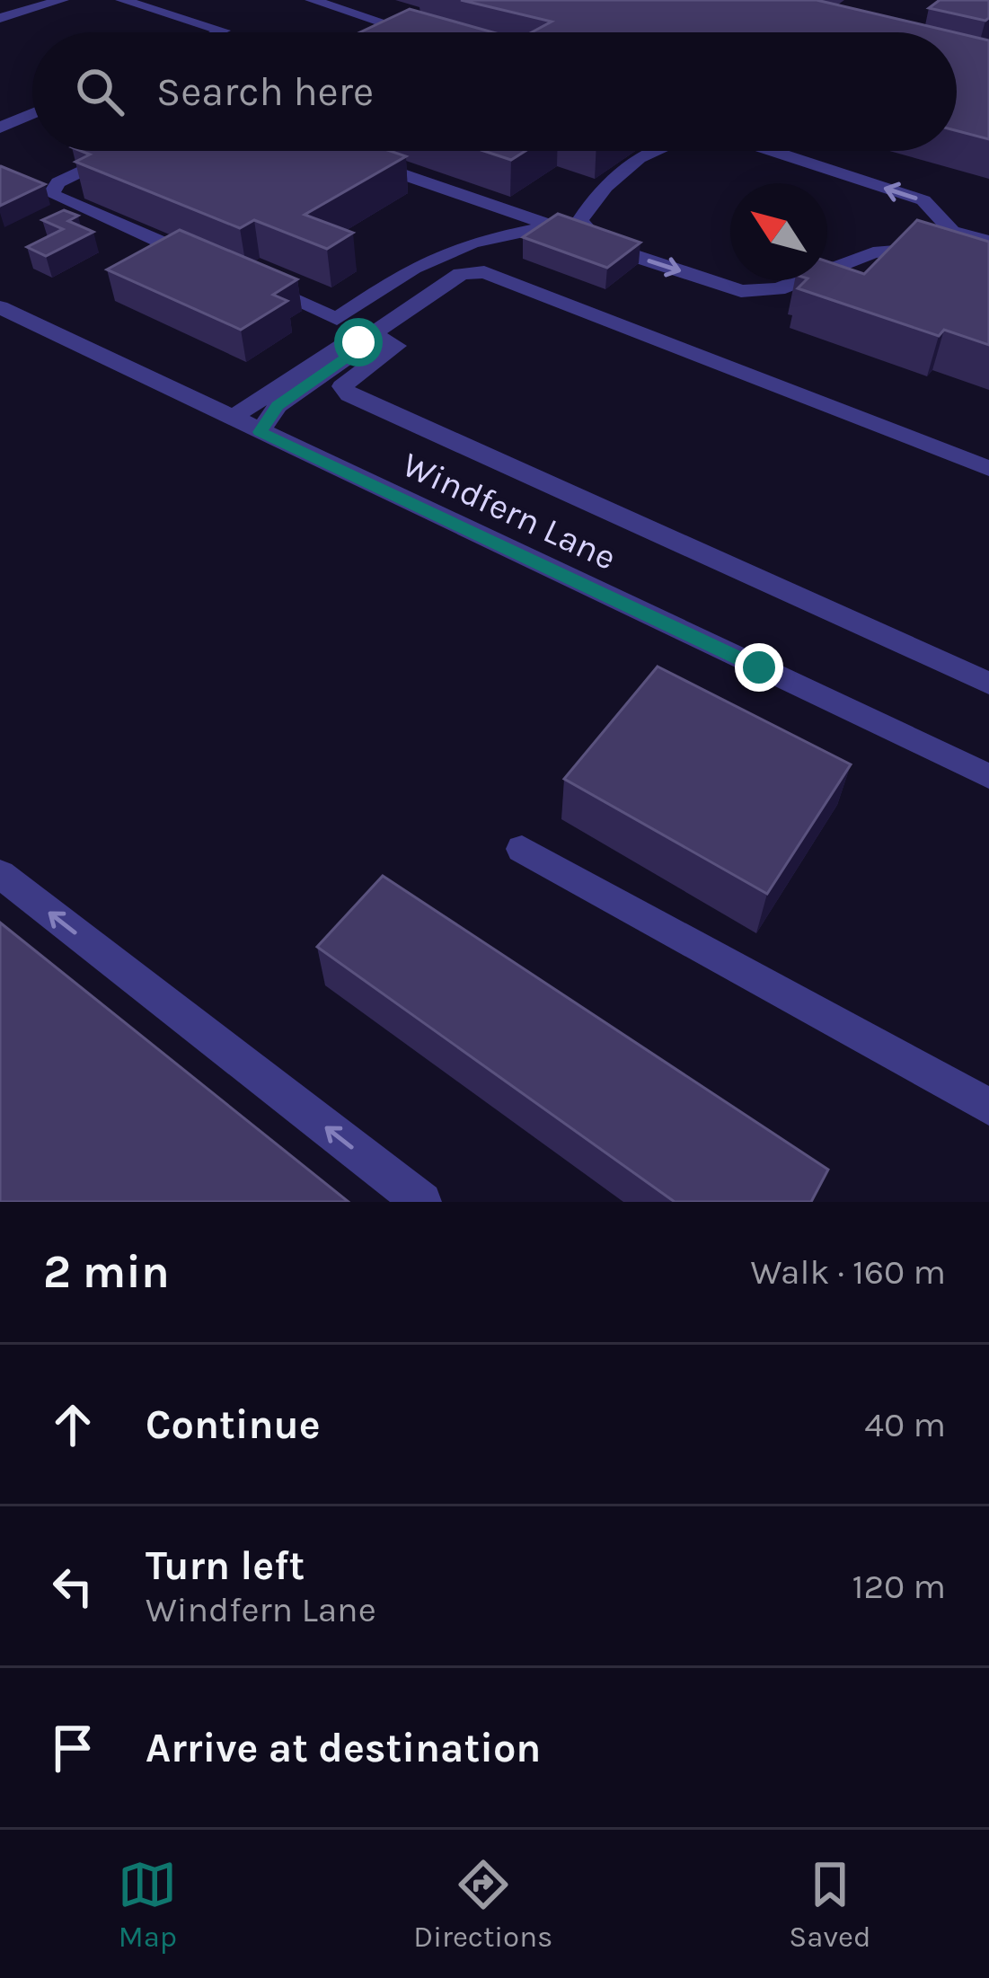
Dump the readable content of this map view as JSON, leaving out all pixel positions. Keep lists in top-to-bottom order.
{
  "streets": {
    "street": ["Windfern Lane"]
  },
  "north": "top left",
  "page": {
    "search": "Search here",
    "heading": ["2 min", "Walk · 160 m"],
    "list": [
      ["Continue", "40 m"],
      ["Turn left", "Windfern Lane", "120 m"],
      "Arrive at destination"
    ],
    "nav": ["Map", "Directions", "Saved"]
  }
}
